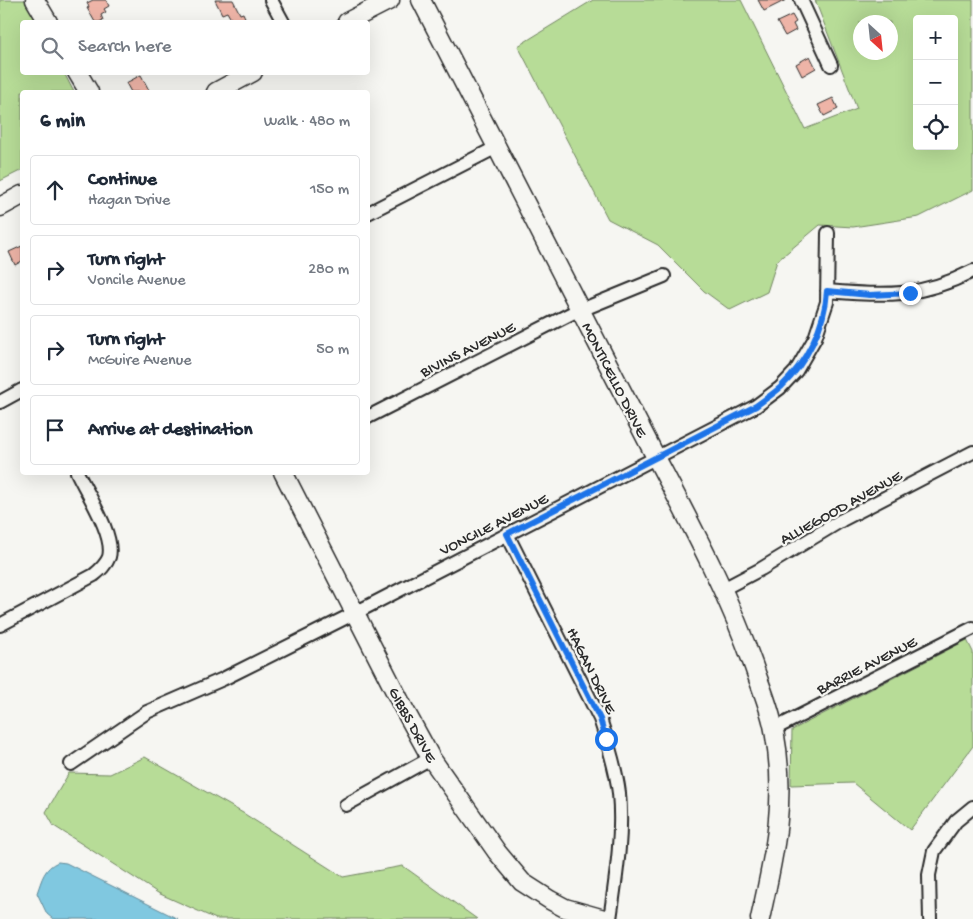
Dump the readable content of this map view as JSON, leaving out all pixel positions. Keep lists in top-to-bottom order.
{
  "streets": {
    "street": [
      "BIVINS AVENUE",
      "MONTICELLO DRIVE",
      "ALLIEGOOD AVENUE",
      "VONCILE AVENUE",
      "BARRIE AVENUE",
      "HAGAN DRIVE",
      "GIBBS DRIVE"
    ]
  },
  "crossings": [
    ["BIVINS AVENUE", "MONTICELLO DRIVE"],
    ["MONTICELLO DRIVE", "ALLIEGOOD AVENUE"],
    ["MONTICELLO DRIVE", "VONCILE AVENUE"],
    ["MONTICELLO DRIVE", "BARRIE AVENUE"],
    ["VONCILE AVENUE", "HAGAN DRIVE"],
    ["VONCILE AVENUE", "GIBBS DRIVE"]
  ],
  "north": "bottom right",
  "page": {
    "map_buttons": ["+", "−"],
    "search": "Search here",
    "heading": ["6 min", "Walk · 480 m"],
    "list": [
      ["Continue", "Hagan Drive", "150 m"],
      ["Turn right", "Voncile Avenue", "280 m"],
      ["Turn right", "McGuire Avenue", "50 m"],
      "Arrive at destination"
    ]
  }
}
